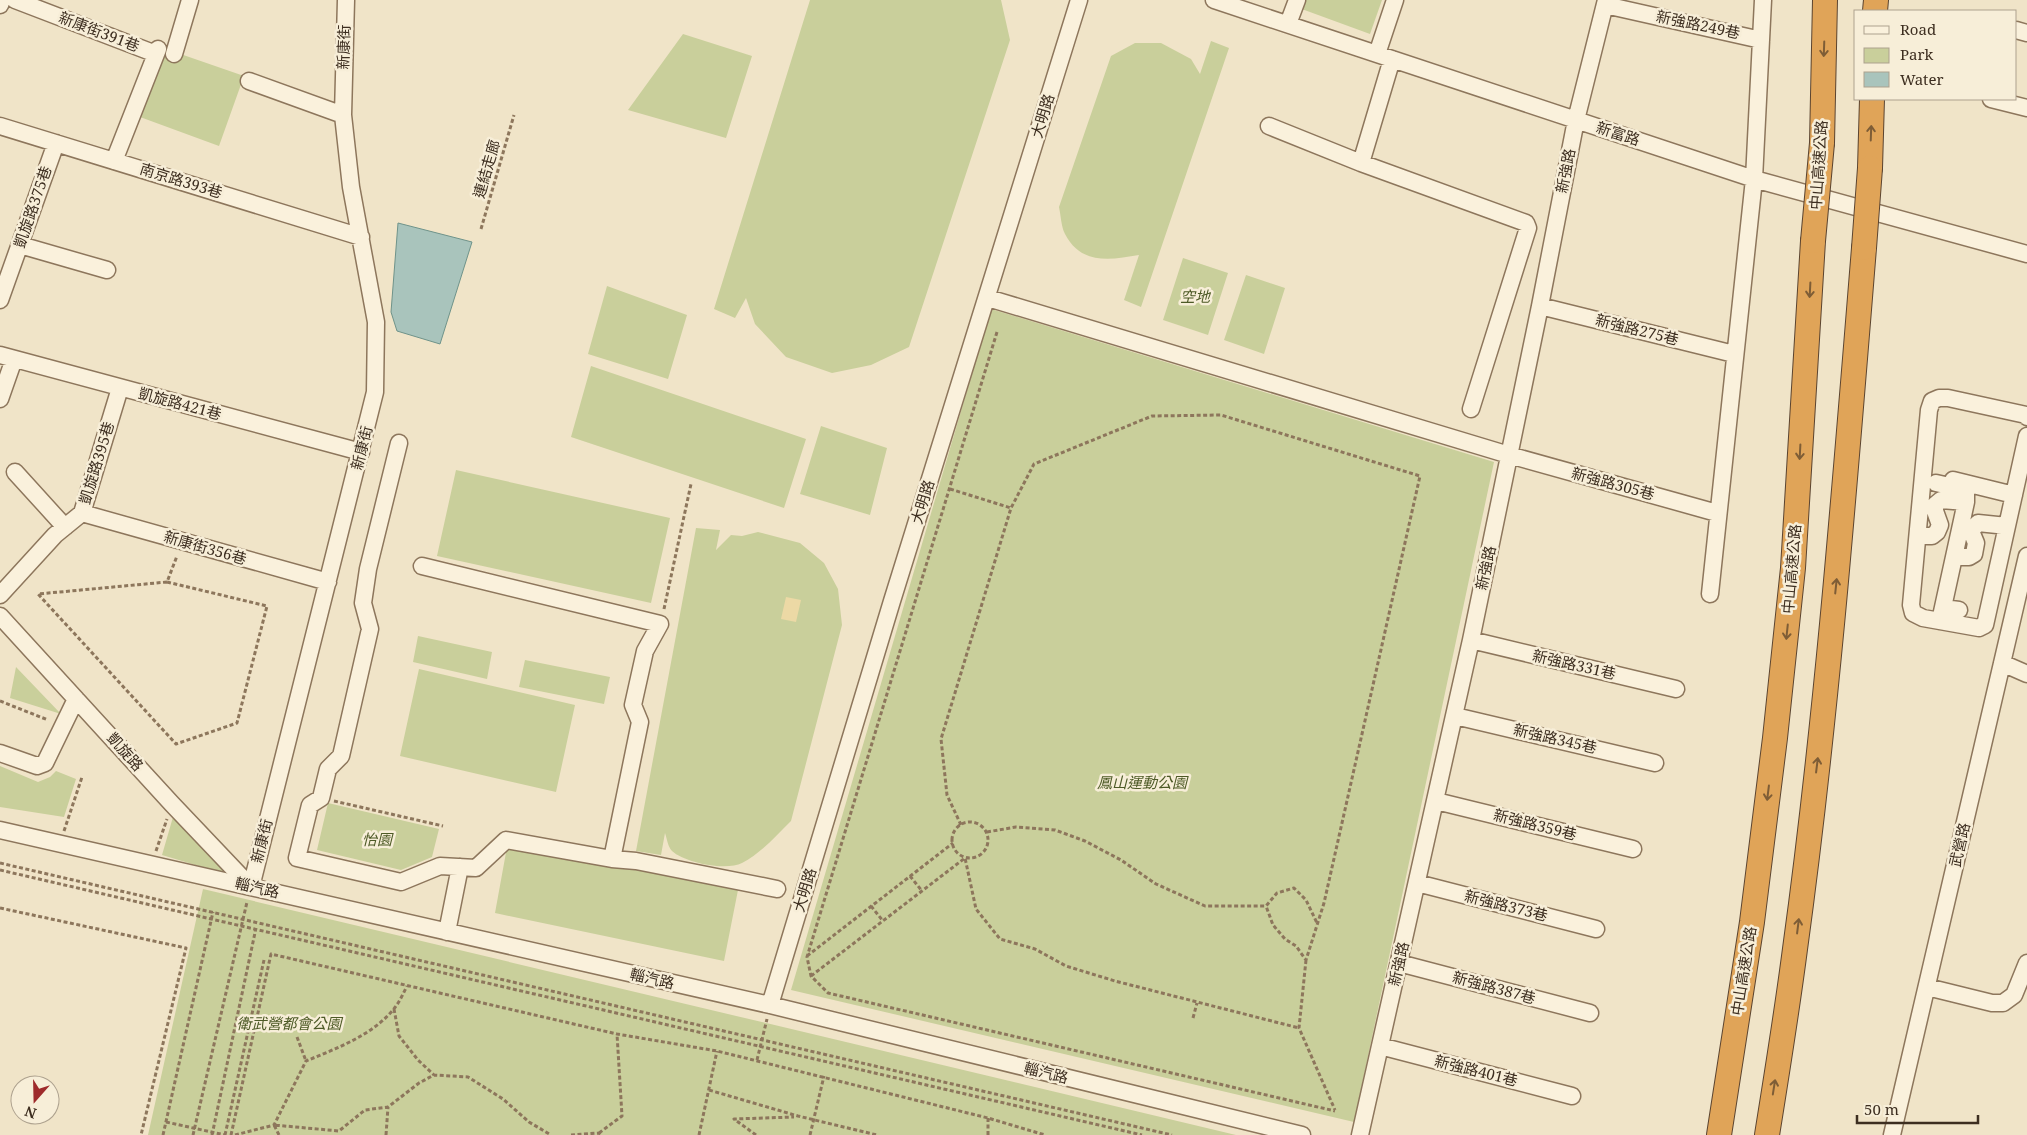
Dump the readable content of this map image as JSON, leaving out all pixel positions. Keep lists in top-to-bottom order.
{
  "streets": {
    "highway": ["中山高速公路"],
    "street": [
      "新強路249巷",
      "新康街391巷",
      "新康街",
      "大明路",
      "新富路",
      "新強路",
      "南京路393巷",
      "凱旋路375巷",
      "新強路275巷",
      "凱旋路421巷",
      "凱旋路395巷",
      "新強路305巷",
      "新康街356巷",
      "新強路331巷",
      "新強路345巷",
      "凱旋路",
      "新強路359巷",
      "武營路",
      "輜汽路",
      "新強路373巷",
      "新強路387巷",
      "新強路401巷"
    ],
    "path": ["連結走廊"]
  },
  "crossings": [
    ["新強路249巷", "新強路"],
    ["新康街", "南京路393巷"],
    ["新康街", "凱旋路421巷"],
    ["新康街", "新康街356巷"],
    ["新康街", "凱旋路"],
    ["新康街", "輜汽路"],
    ["大明路", "新強路305巷"],
    ["大明路", "輜汽路"],
    ["新富路", "新強路"],
    ["新強路", "新強路275巷"],
    ["新強路", "新強路305巷"],
    ["新強路", "新強路331巷"],
    ["新強路", "新強路345巷"],
    ["新強路", "新強路359巷"],
    ["新強路", "新強路373巷"],
    ["新強路", "新強路387巷"],
    ["新強路", "新強路401巷"],
    ["南京路393巷", "凱旋路375巷"],
    ["凱旋路421巷", "凱旋路395巷"],
    ["凱旋路395巷", "新康街356巷"],
    ["凱旋路", "輜汽路"]
  ],
  "parks": [
    "空地",
    "鳳山運動公園",
    "怡園",
    "衛武營都會公園"
  ],
  "legend": ["Road", "Park", "Water"],
  "scale_bar": "50 m",
  "north": "bottom"
}
